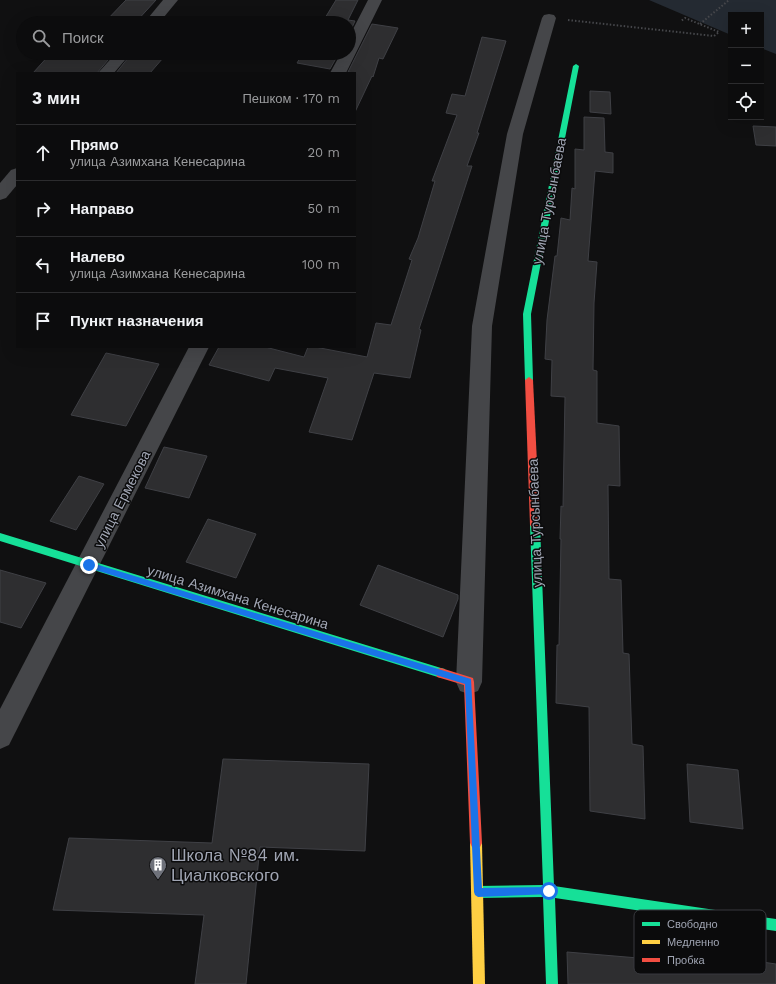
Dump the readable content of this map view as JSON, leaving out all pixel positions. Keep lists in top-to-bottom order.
{
  "streets": {
    "street": ["улица Турсынбаева", "улица Ермекова", "улица Азимхана Кенесарина"]
  },
  "crossings": [
    ["улица Ермекова", "улица Азимхана Кенесарина"]
  ],
  "places": {
    "building": ["Школа №84 им. Циалковского"]
  },
  "legend": ["Свободно", "Медленно", "Пробка"],
  "page": {
    "map_buttons": ["+", "−"],
    "search": "Поиск",
    "heading": ["3 мин", "Пешком · 170 m"],
    "list": [
      ["Прямо", "улица Азимхана Кенесарина", "20 m"],
      ["Направо", "50 m"],
      ["Налево", "улица Азимхана Кенесарина", "100 m"],
      "Пункт назначения"
    ]
  }
}
